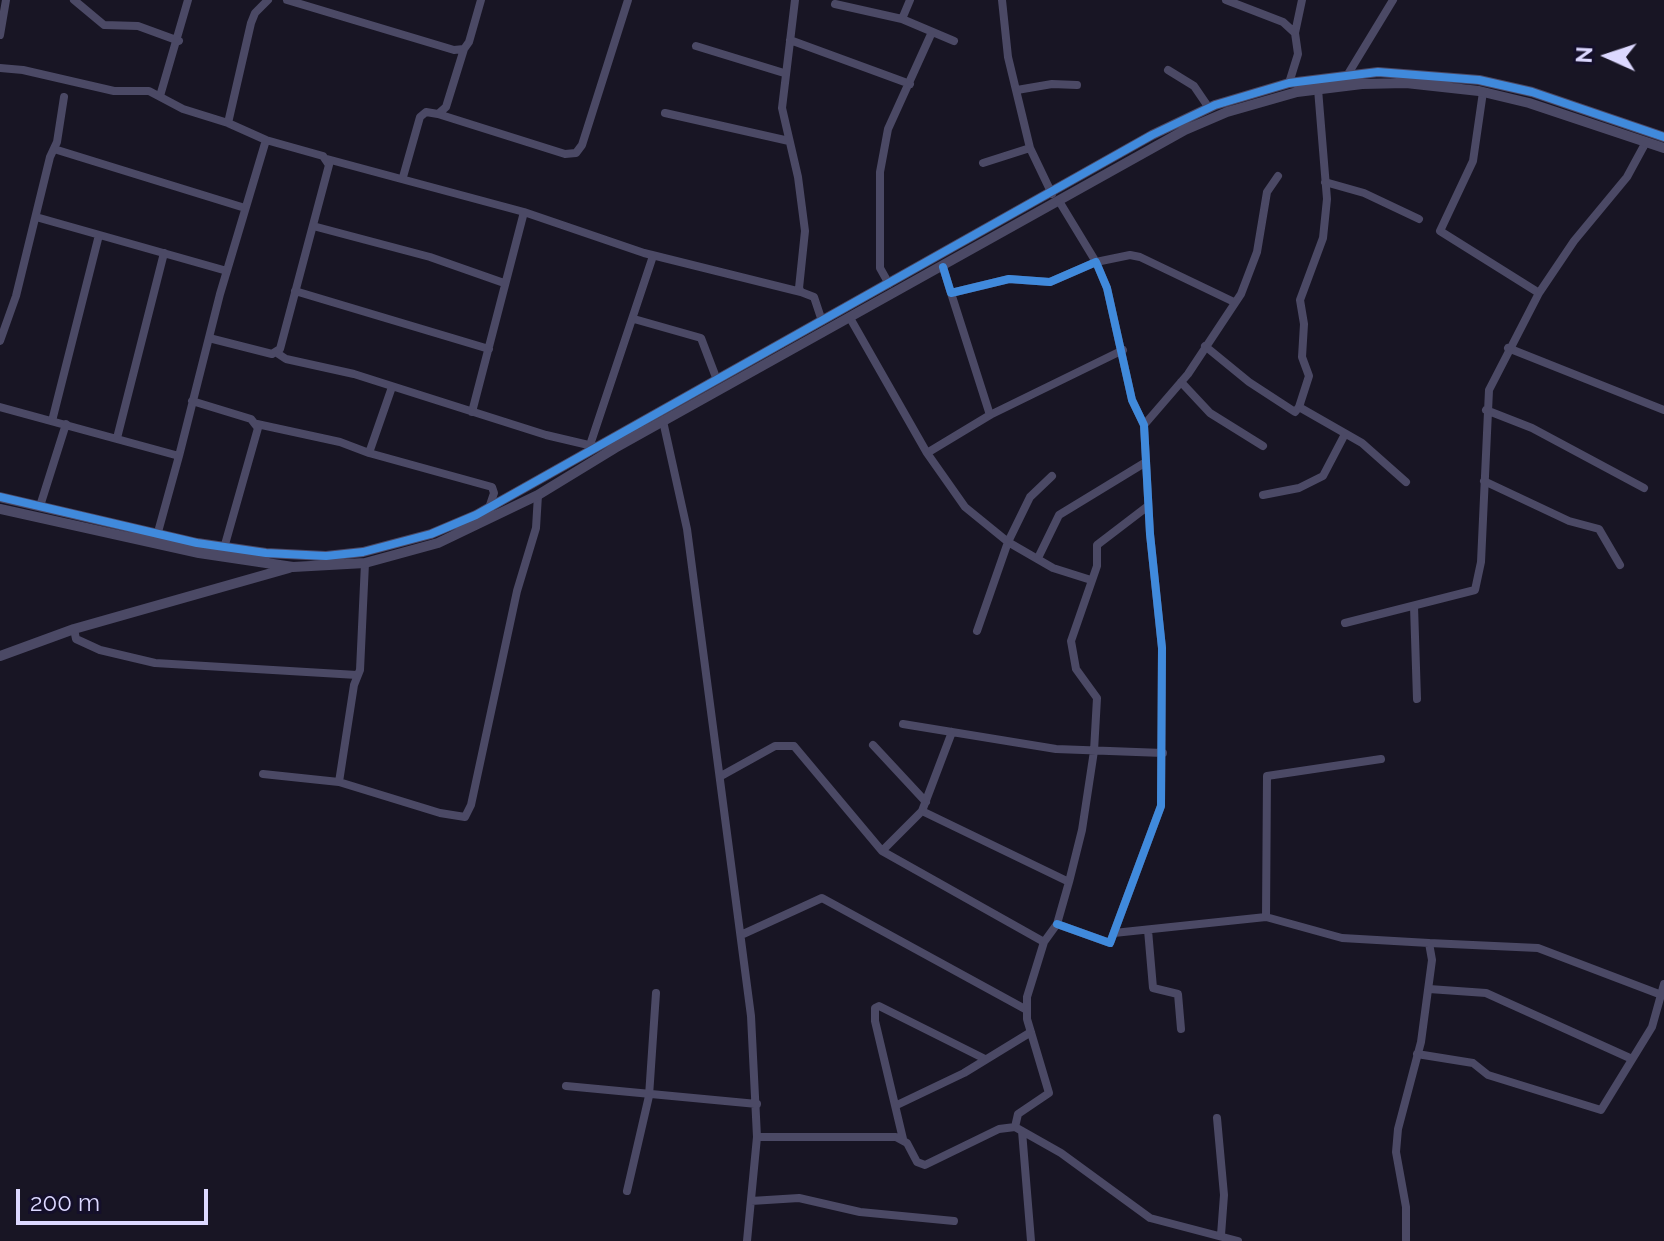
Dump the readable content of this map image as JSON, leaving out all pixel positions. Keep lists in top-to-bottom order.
{
  "scale_bar": "200 m",
  "north": "left"
}
